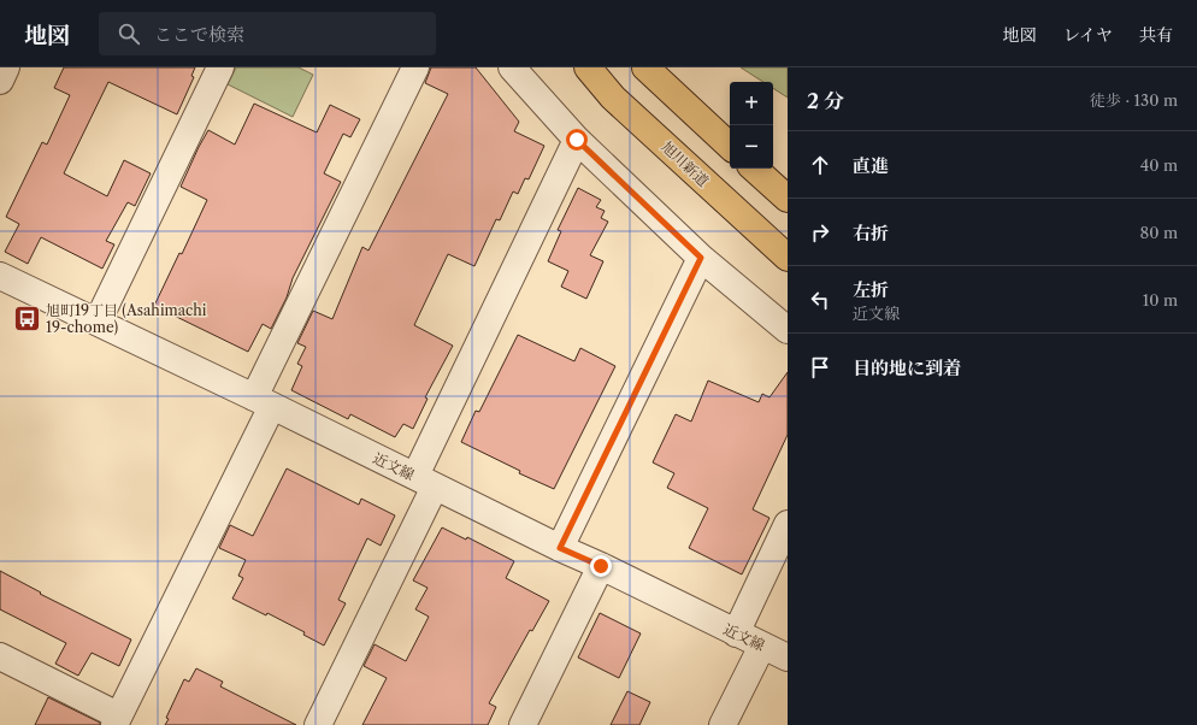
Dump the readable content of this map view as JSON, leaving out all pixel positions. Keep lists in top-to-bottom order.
{
  "streets": {
    "highway": ["旭川新道"],
    "street": ["近文線"]
  },
  "places": {
    "bus stop": ["旭町19丁目 (Asahimachi 19-chome)"]
  },
  "page": {
    "header": "地図",
    "search": "ここで検索",
    "nav": ["地図", "レイヤ", "共有"],
    "heading": ["2 分", "徒歩 · 130 m"],
    "map_buttons": ["+", "−"],
    "list": [
      ["直進", "40 m"],
      ["右折", "80 m"],
      ["左折", "近文線", "10 m"],
      "目的地に到着"
    ]
  }
}
